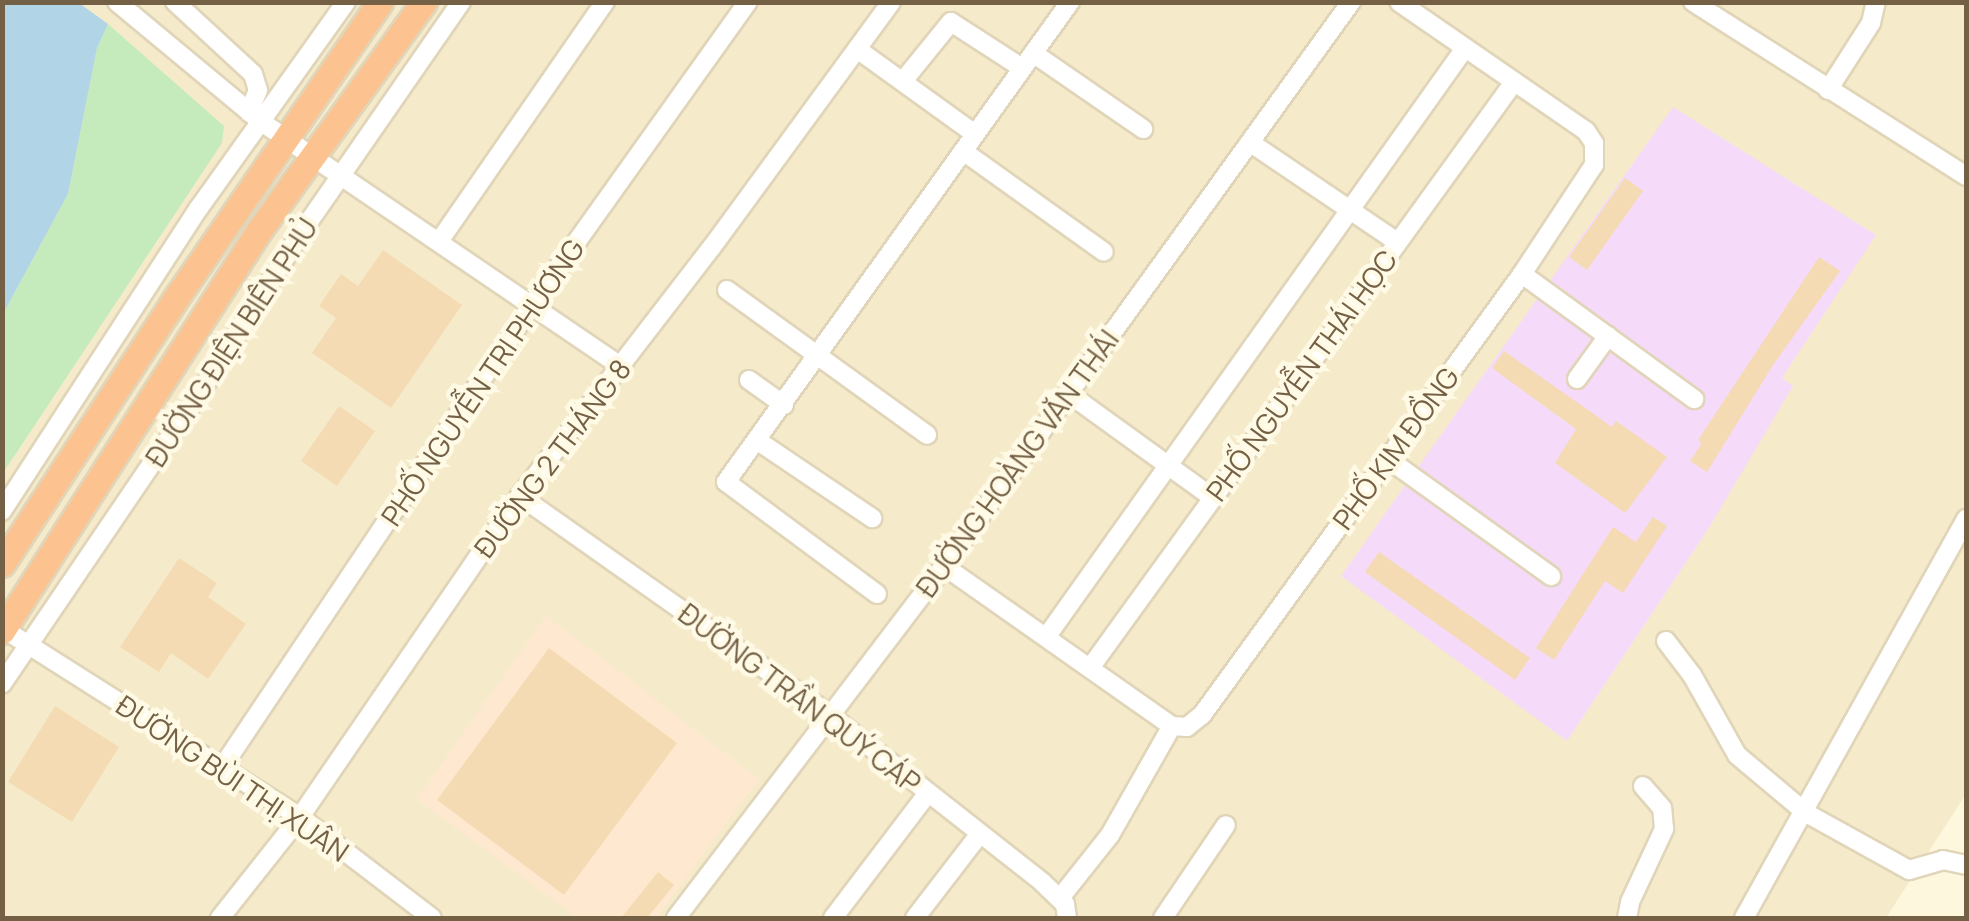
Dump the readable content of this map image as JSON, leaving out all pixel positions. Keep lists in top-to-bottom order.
{
  "streets": {
    "highway": ["ĐƯỜNG ĐIỆN BIÊN PHỦ"],
    "street": [
      "PHỐ NGUYỄN THÁI HỌC",
      "PHỐ NGUYỄN TRI PHƯƠNG",
      "PHỐ KIM ĐỒNG",
      "ĐƯỜNG 2 THÁNG 8",
      "ĐƯỜNG HOÀNG VĂN THÁI",
      "ĐƯỜNG TRẦN QUÝ CÁP",
      "ĐƯỜNG BÙI THỊ XUÂN"
    ]
  },
  "crossings": [
    ["ĐƯỜNG ĐIỆN BIÊN PHỦ", "ĐƯỜNG BÙI THỊ XUÂN"],
    ["PHỐ NGUYỄN THÁI HỌC", "PHỐ KIM ĐỒNG"],
    ["PHỐ NGUYỄN TRI PHƯƠNG", "ĐƯỜNG BÙI THỊ XUÂN"],
    ["PHỐ KIM ĐỒNG", "ĐƯỜNG TRẦN QUÝ CÁP"],
    ["ĐƯỜNG 2 THÁNG 8", "ĐƯỜNG TRẦN QUÝ CÁP"],
    ["ĐƯỜNG 2 THÁNG 8", "ĐƯỜNG BÙI THỊ XUÂN"],
    ["ĐƯỜNG HOÀNG VĂN THÁI", "ĐƯỜNG TRẦN QUÝ CÁP"]
  ]
}
